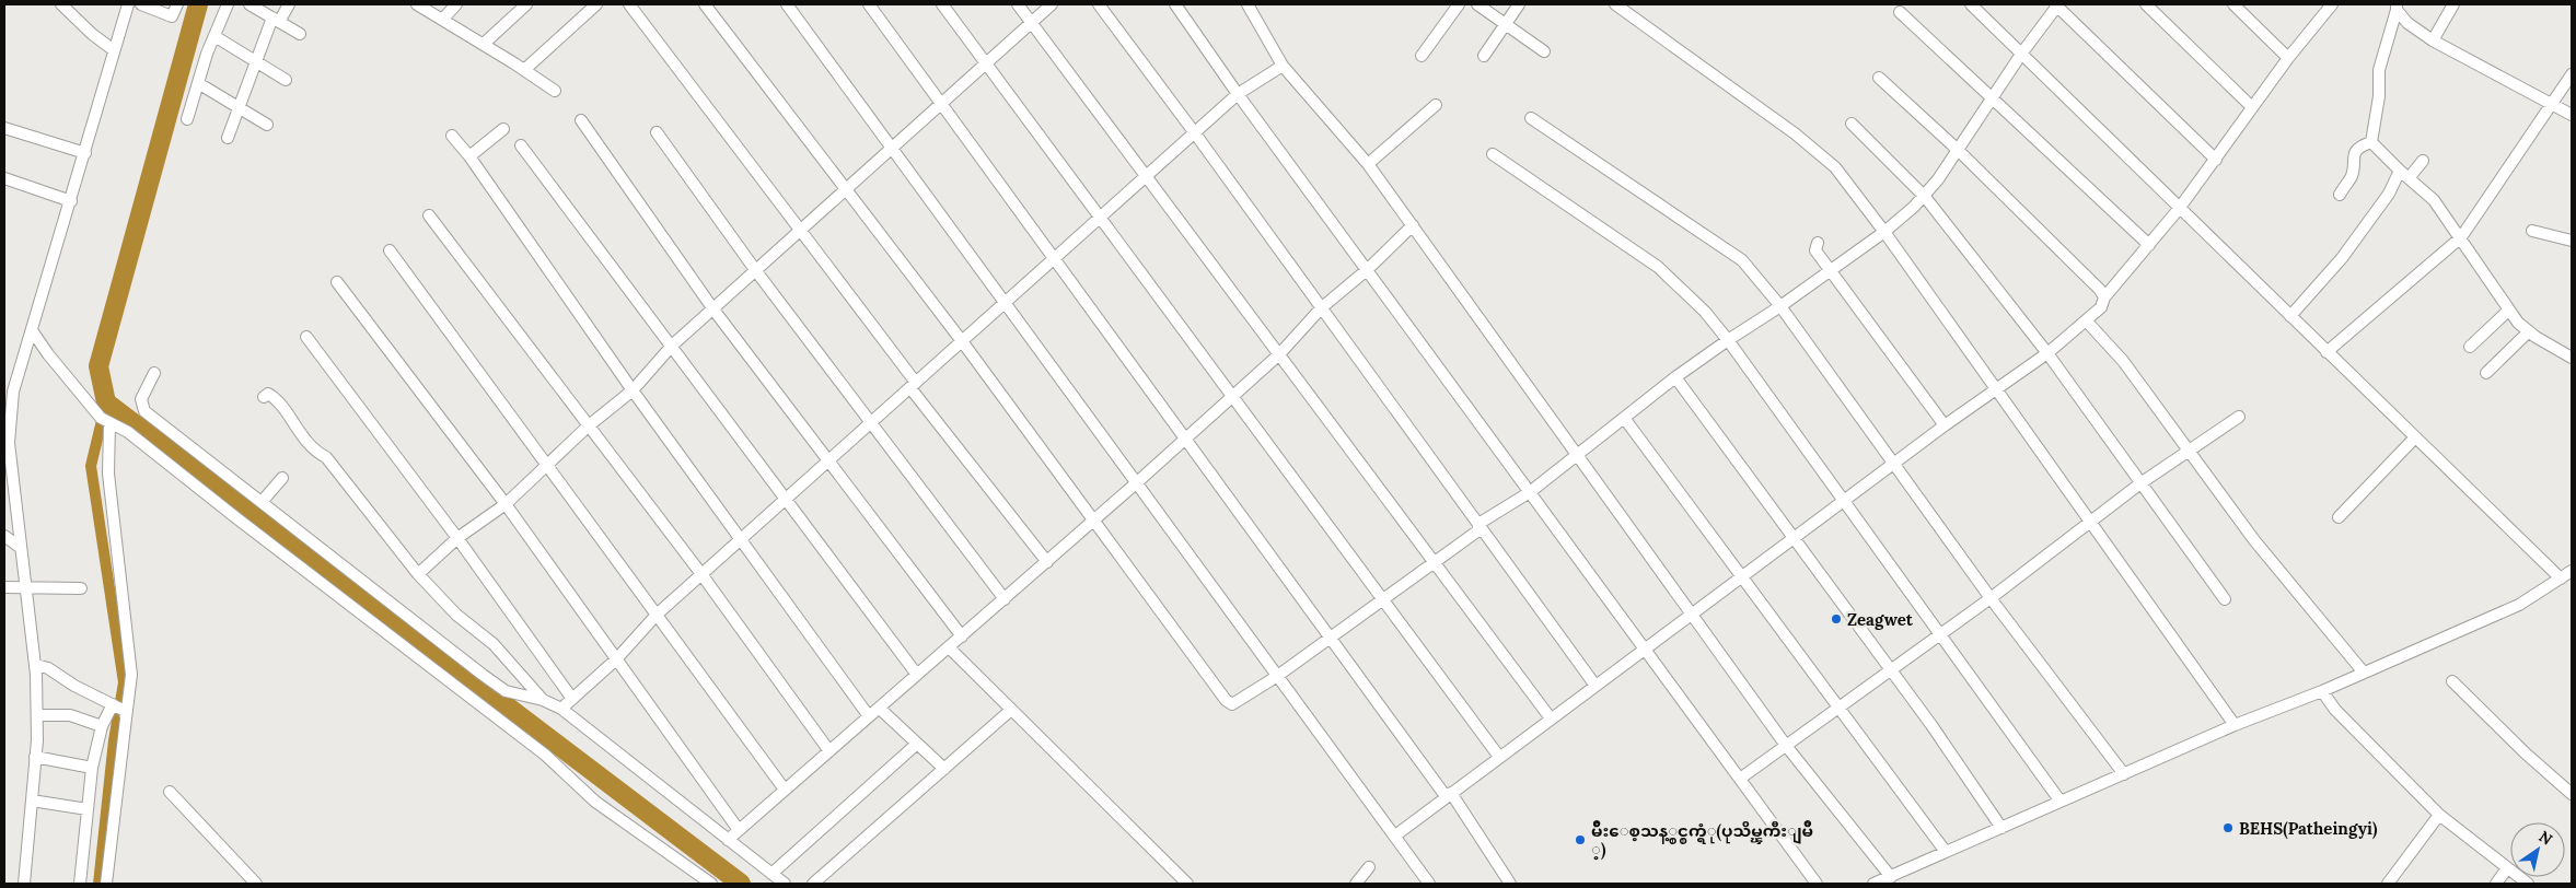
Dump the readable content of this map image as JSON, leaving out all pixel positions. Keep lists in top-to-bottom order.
{
  "places": ["Zeagwet", "BEHS(Patheingyi)", "မ်ိဳးေစ့သန့္စင္စက္ရံု(ပုသိမ္ၾကီးျမိဳ ့)"],
  "north": "top right"
}
